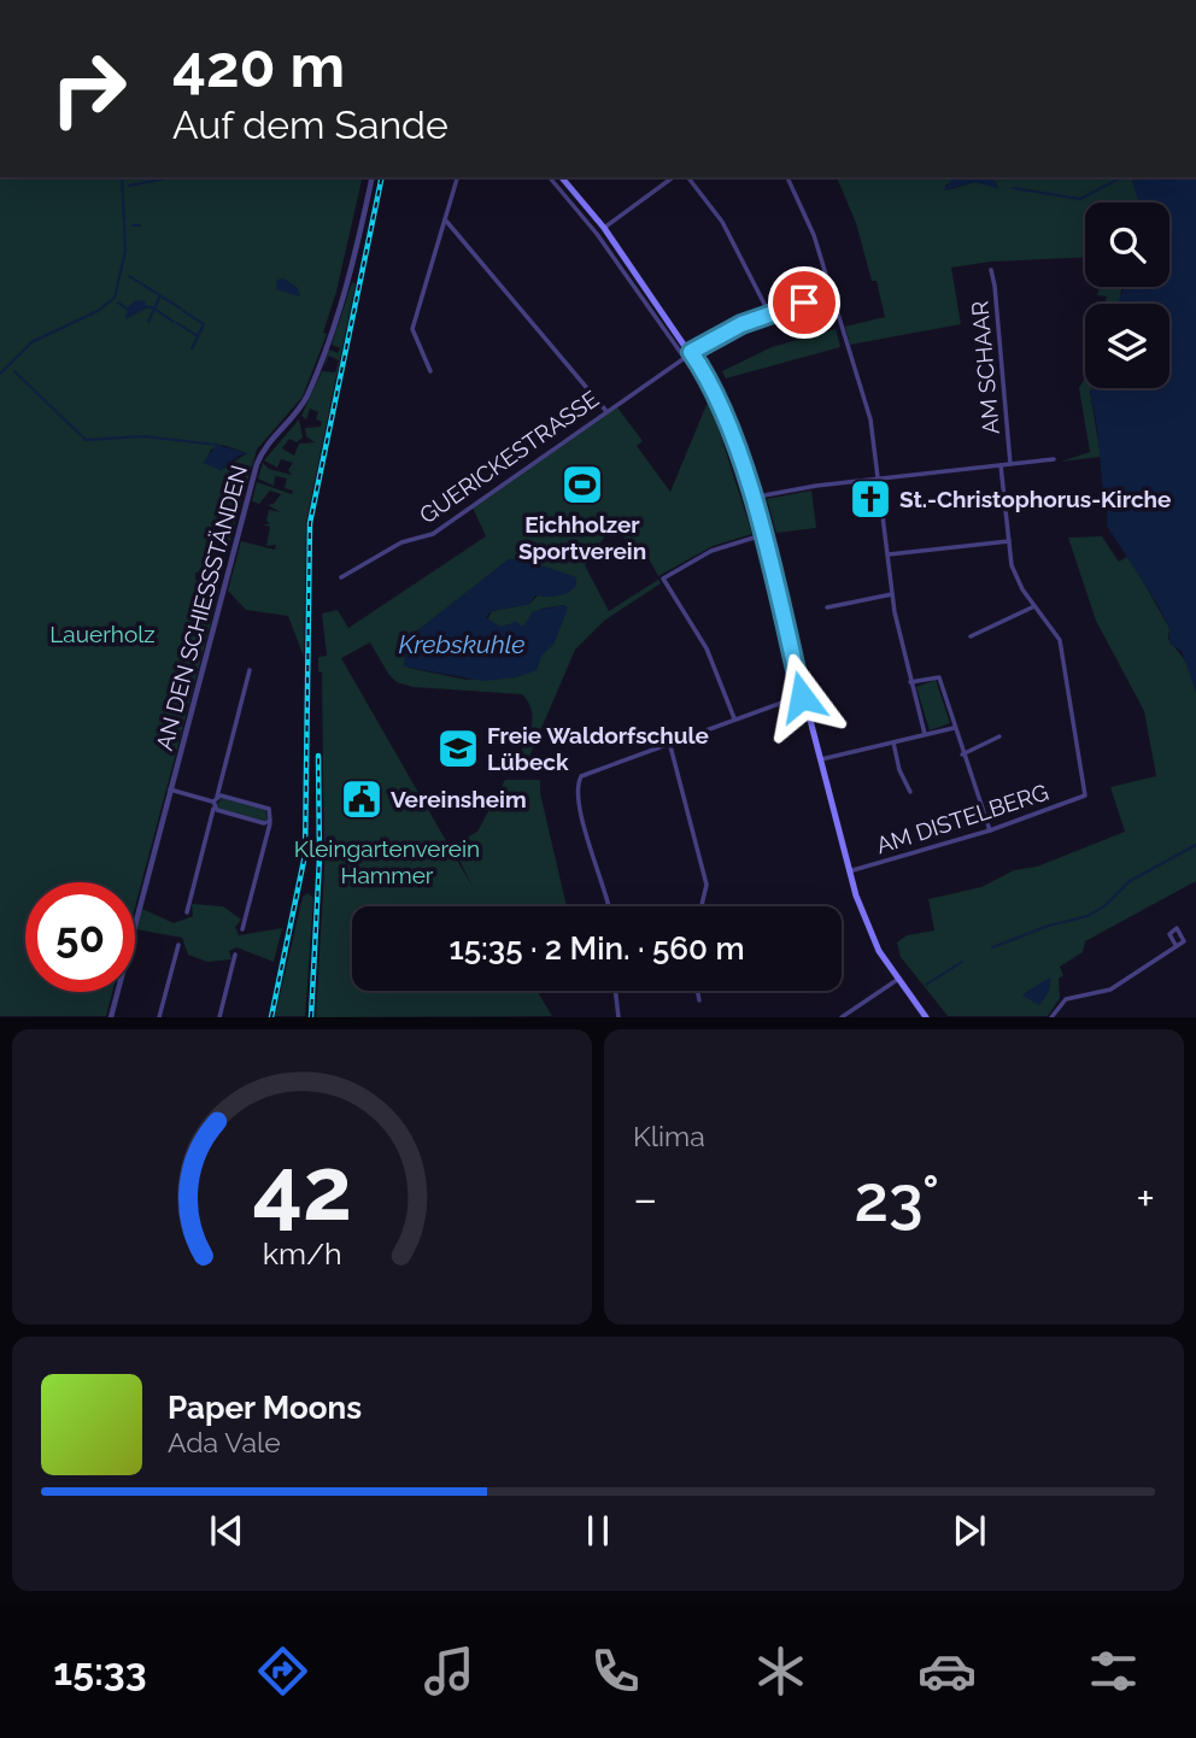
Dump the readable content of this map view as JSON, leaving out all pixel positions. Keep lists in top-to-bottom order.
{
  "streets": {
    "street": [
      "AM SCHAAR",
      "GUERICKESTRASSE",
      "AN DEN SCHIESSSTÄNDEN",
      "AM DISTELBERG"
    ]
  },
  "water": ["Krebskuhle"],
  "parks": ["Lauerholz", "Kleingartenverein Hammer"],
  "places": {
    "sports": ["Eichholzer Sportverein"],
    "church": ["St.-Christophorus-Kirche"],
    "school or university": ["Freie Waldorfschule Lübeck"],
    "public building": ["Vereinsheim"]
  },
  "page": {
    "turn": ["420 m", "Auf dem Sande"],
    "limit": "50",
    "trip": "15:35 · 2 Min. · 560 m",
    "tile": "Klima",
    "heat": ["−", "23°", "+"],
    "song": ["Paper Moons", "Ada Vale"],
    "tabs": "15:33",
    "gauge": ["42", "km/h"]
  }
}
